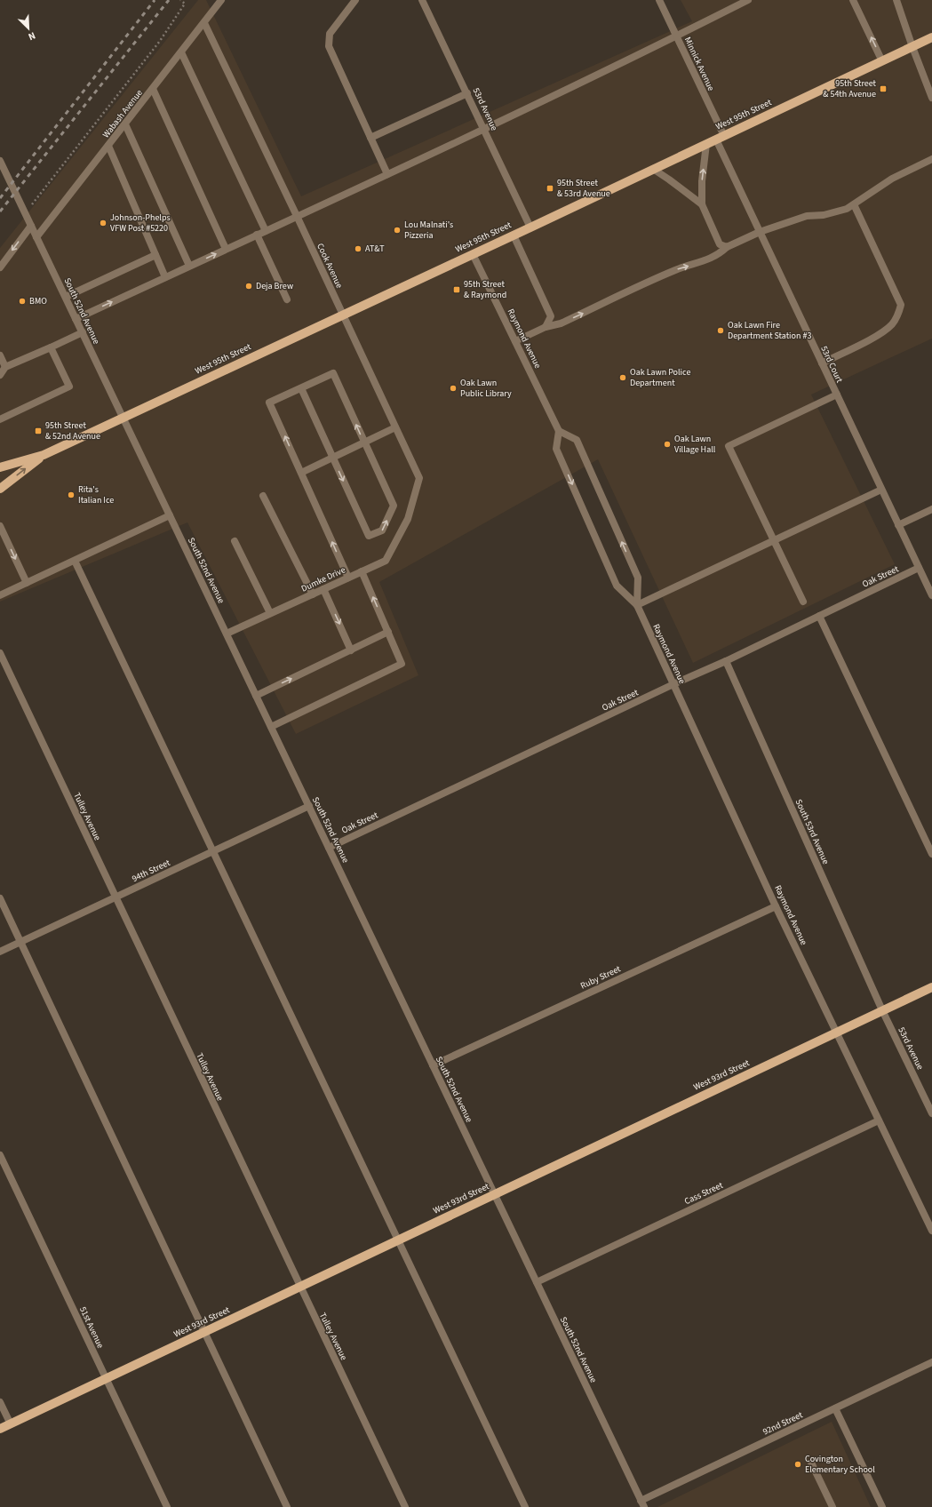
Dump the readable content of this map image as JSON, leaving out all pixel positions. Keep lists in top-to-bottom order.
{
  "streets": {
    "main road": ["West 95th Street", "West 93rd Street"],
    "street": [
      "Minnick Avenue",
      "53rd Avenue",
      "Wabash Avenue",
      "Cook Avenue",
      "South 52nd Avenue",
      "Raymond Avenue",
      "53rd Court",
      "Oak Street",
      "Dumke Drive",
      "Tulley Avenue",
      "South 53rd Avenue",
      "94th Street",
      "Ruby Street",
      "Cass Street",
      "51st Avenue",
      "92nd Street"
    ]
  },
  "crossings": [
    ["Minnick Avenue", "West 95th Street"],
    ["Minnick Avenue", "53rd Court"],
    ["53rd Avenue", "West 95th Street"],
    ["53rd Avenue", "South 53rd Avenue"],
    ["53rd Avenue", "West 93rd Street"],
    ["Wabash Avenue", "Cook Avenue"],
    ["Wabash Avenue", "South 52nd Avenue"],
    ["West 95th Street", "Cook Avenue"],
    ["West 95th Street", "South 52nd Avenue"],
    ["West 95th Street", "Raymond Avenue"],
    ["West 95th Street", "53rd Court"],
    ["Cook Avenue", "Dumke Drive"],
    ["South 52nd Avenue", "Oak Street"],
    ["South 52nd Avenue", "Dumke Drive"],
    ["South 52nd Avenue", "94th Street"],
    ["South 52nd Avenue", "Ruby Street"],
    ["South 52nd Avenue", "West 93rd Street"],
    ["South 52nd Avenue", "Cass Street"],
    ["South 52nd Avenue", "92nd Street"],
    ["Raymond Avenue", "Oak Street"],
    ["Raymond Avenue", "Ruby Street"],
    ["Raymond Avenue", "West 93rd Street"],
    ["Raymond Avenue", "Cass Street"],
    ["53rd Court", "Oak Street"],
    ["Oak Street", "South 53rd Avenue"],
    ["Tulley Avenue", "94th Street"],
    ["Tulley Avenue", "West 93rd Street"],
    ["South 53rd Avenue", "West 93rd Street"],
    ["West 93rd Street", "51st Avenue"]
  ],
  "places": {
    "transit": [
      "95th Street & 54th Avenue",
      "95th Street & 53rd Avenue",
      "95th Street & Raymond",
      "95th Street & 52nd Avenue"
    ],
    "other": [
      "Johnson-Phelps VFW Post #5220",
      "Lou Malnati's Pizzeria",
      "AT&T",
      "Deja Brew",
      "BMO",
      "Oak Lawn Fire Department Station #3",
      "Oak Lawn Police Department",
      "Oak Lawn Public Library",
      "Oak Lawn Village Hall",
      "Rita's Italian Ice",
      "Covington Elementary School"
    ]
  },
  "north": "bottom right"
}
